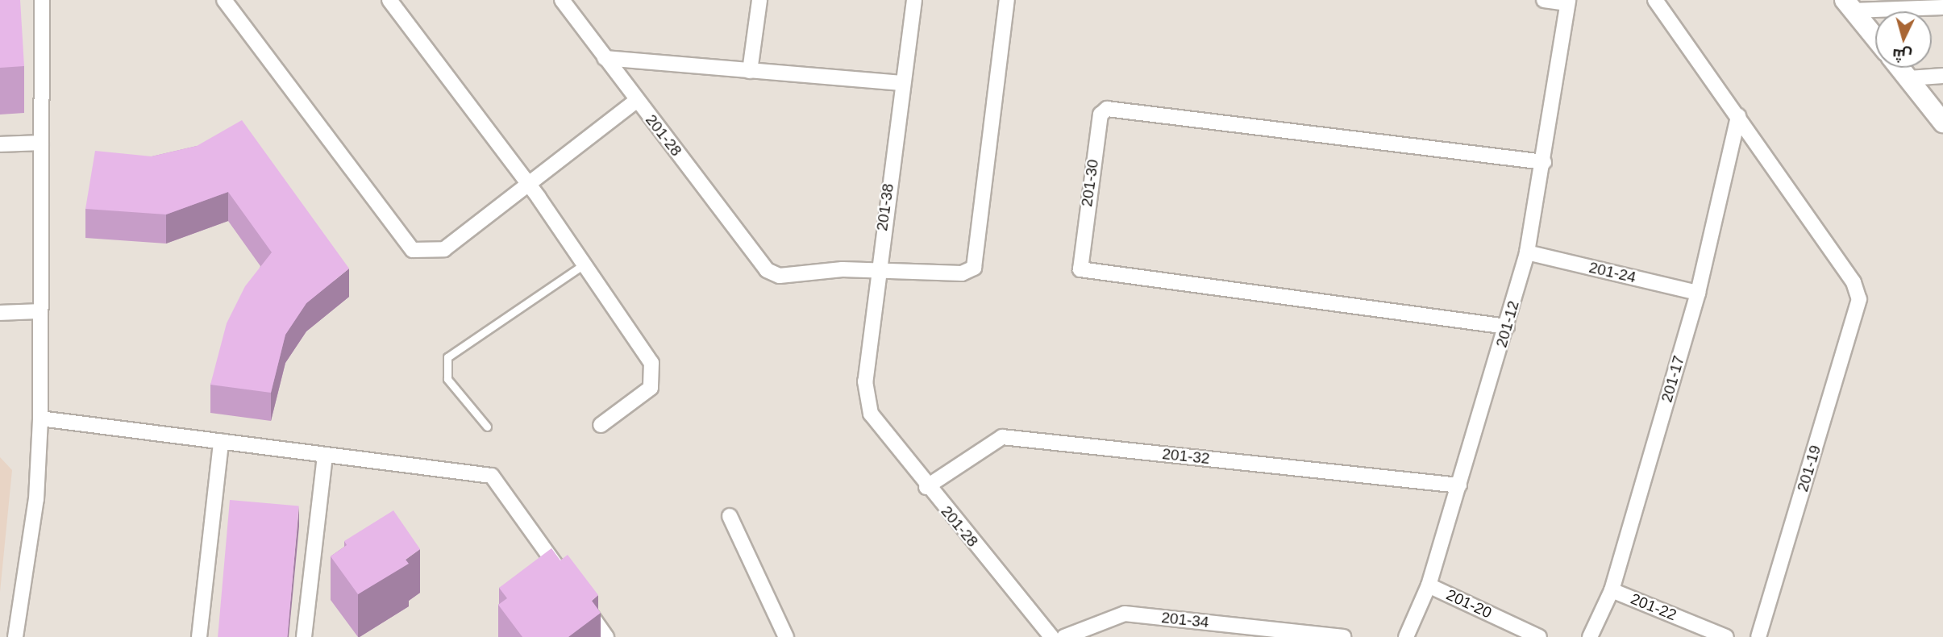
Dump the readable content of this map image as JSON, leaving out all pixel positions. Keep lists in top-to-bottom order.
{
  "streets": {
    "street": [
      "201-28",
      "201-30",
      "201-38",
      "201-24",
      "201-12",
      "201-17",
      "201-32",
      "201-19",
      "201-20",
      "201-22",
      "201-34"
    ]
  },
  "crossings": [
    ["201-28", "201-38"],
    ["201-28", "201-32"],
    ["201-30", "201-12"],
    ["201-24", "201-12"],
    ["201-24", "201-17"],
    ["201-12", "201-32"],
    ["201-12", "201-20"],
    ["201-17", "201-19"],
    ["201-17", "201-22"]
  ],
  "north": "bottom"
}
